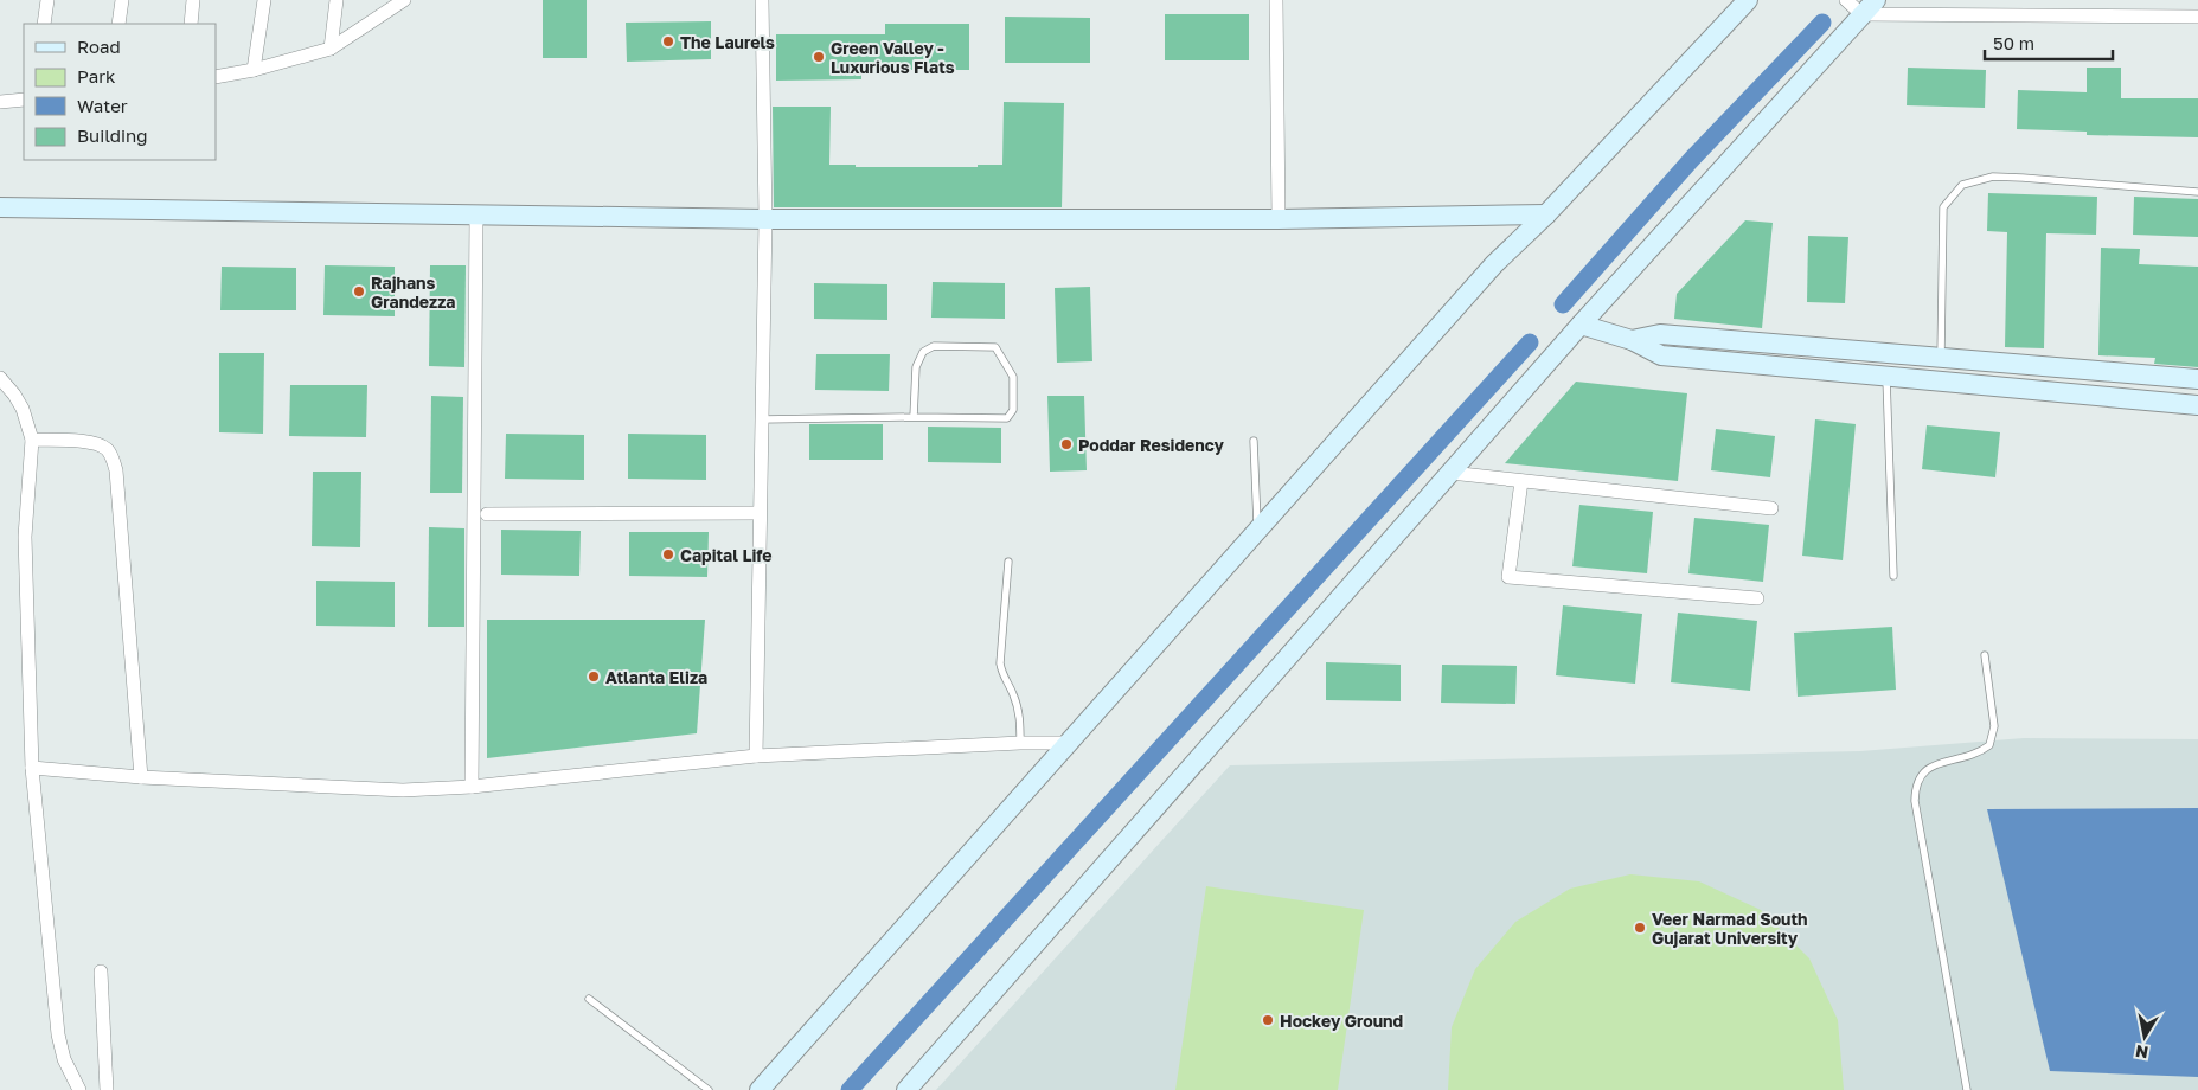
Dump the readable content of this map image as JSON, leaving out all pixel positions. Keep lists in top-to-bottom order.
{
  "places": [
    "The Laurels",
    "Green Valley - Luxurious Flats",
    "Rajhans Grandezza",
    "Poddar Residency",
    "Capital Life",
    "Atlanta Eliza",
    "Veer Narmad South Gujarat University",
    "Hockey Ground"
  ],
  "legend": [
    "Road",
    "Park",
    "Water",
    "Building"
  ],
  "scale_bar": "50 m",
  "north": "bottom"
}
